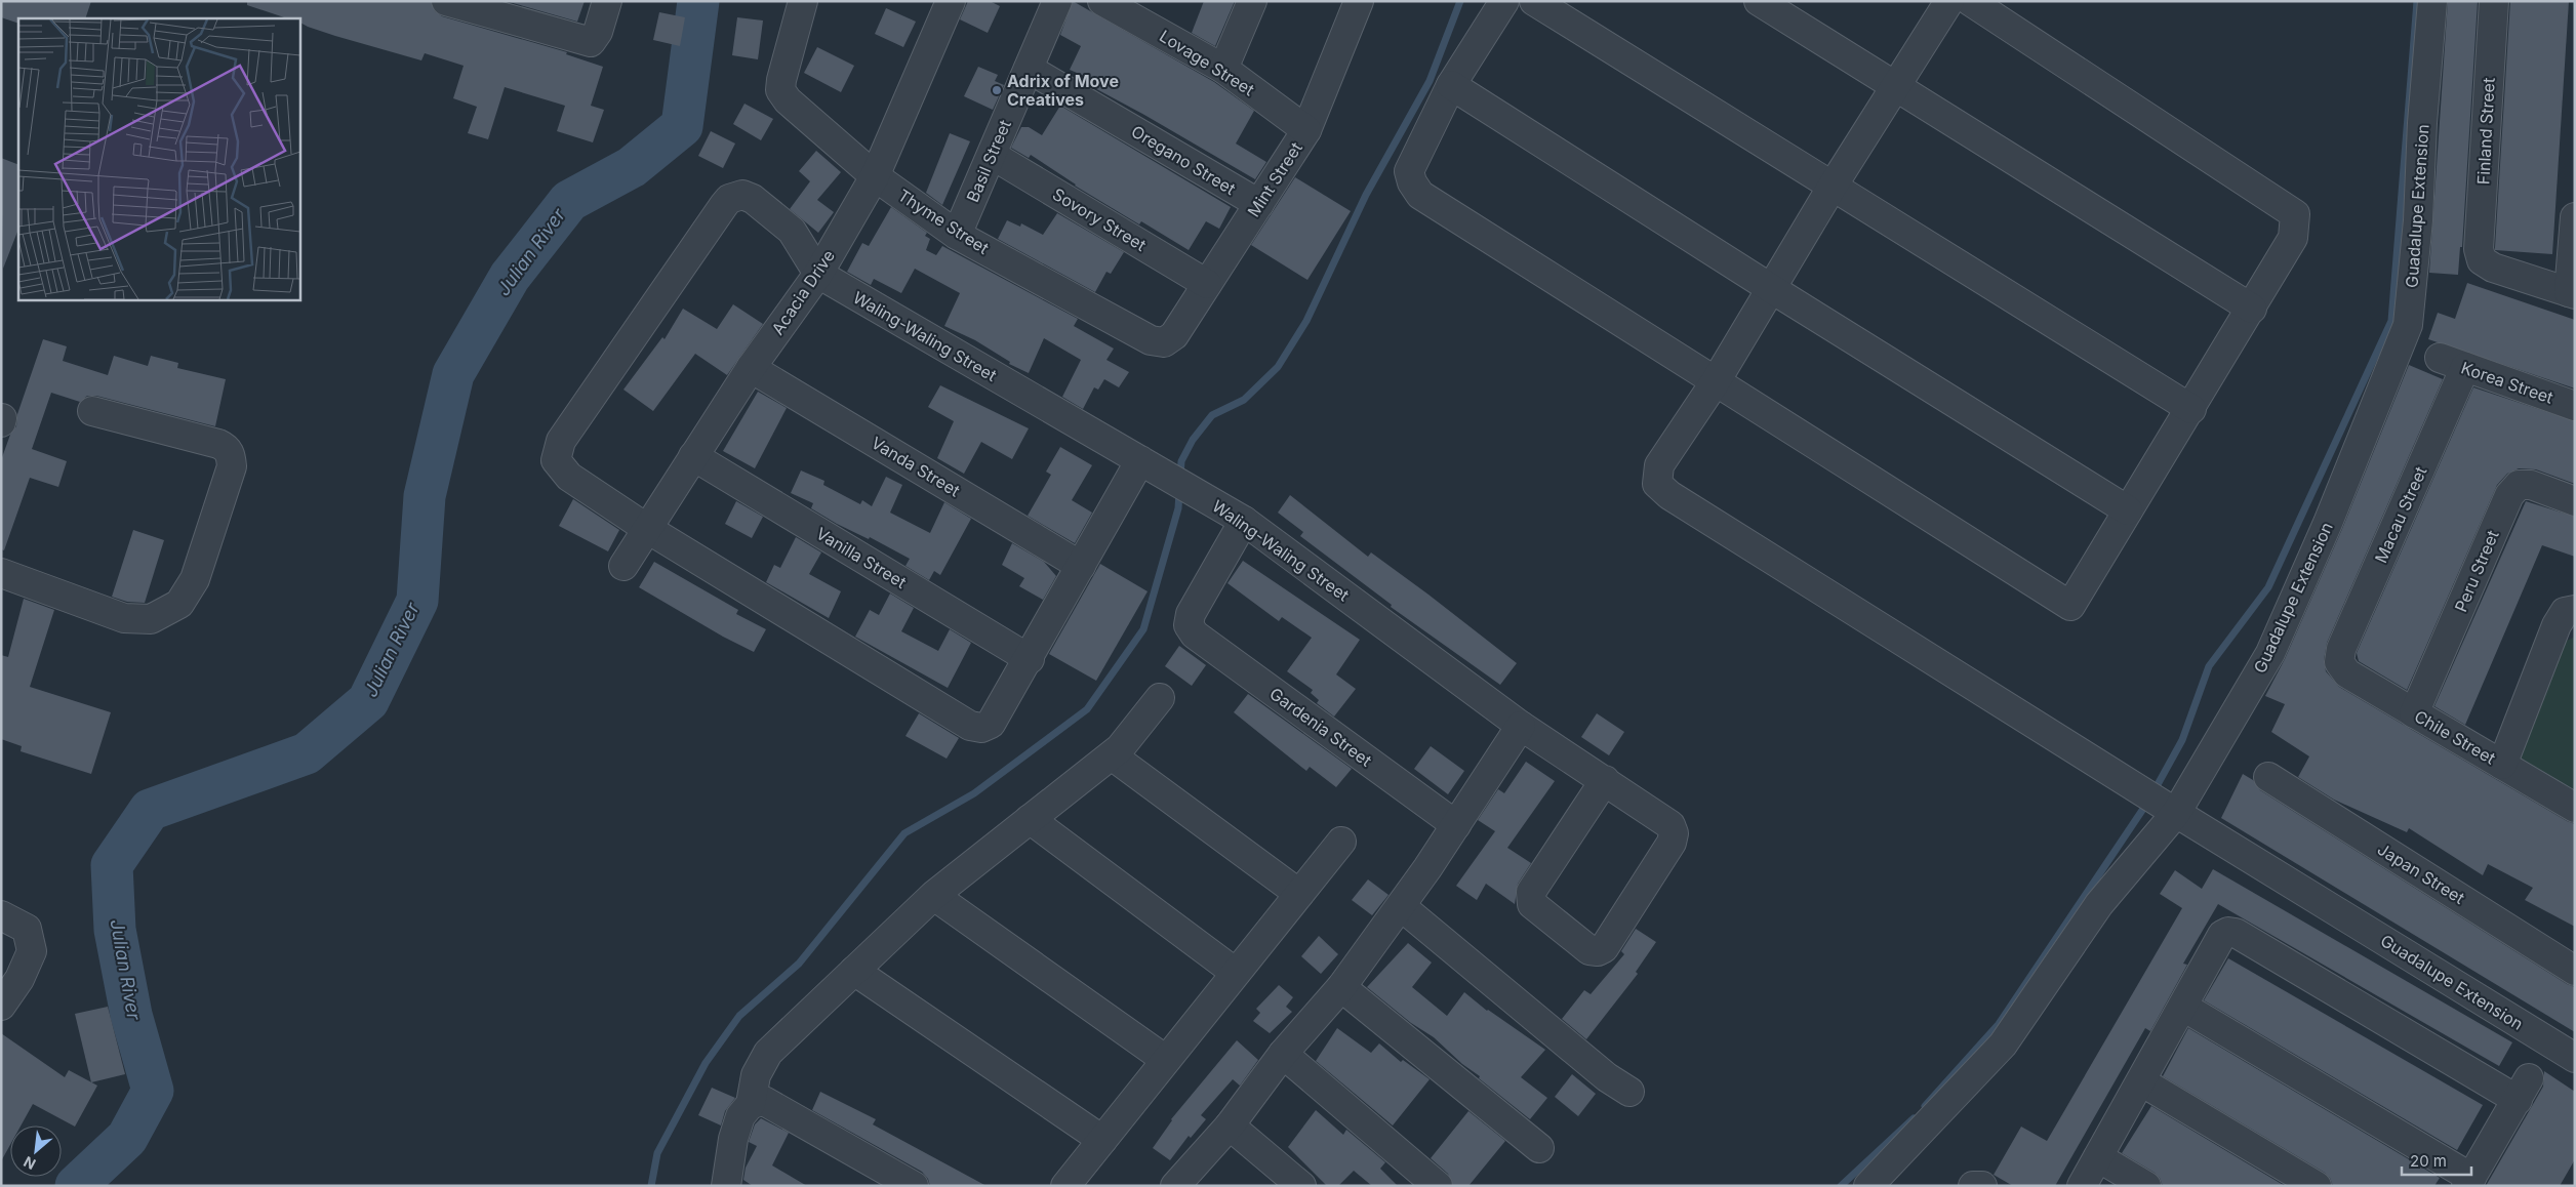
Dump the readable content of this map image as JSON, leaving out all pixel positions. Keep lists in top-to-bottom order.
{
  "streets": {
    "street": [
      "Lovage Street",
      "Finland Street",
      "Oregano Street",
      "Basil Street",
      "Mint Street",
      "Guadalupe Extension",
      "Sovory Street",
      "Thyme Street",
      "Acacia Drive",
      "Waling-Waling Street",
      "Korea Street",
      "Vanda Street",
      "Macau Street",
      "Vanilla Street",
      "Peru Street",
      "Gardenia Street",
      "Chile Street",
      "Japan Street"
    ]
  },
  "crossings": [
    ["Lovage Street", "Mint Street"],
    ["Oregano Street", "Basil Street"],
    ["Oregano Street", "Mint Street"],
    ["Basil Street", "Sovory Street"],
    ["Basil Street", "Thyme Street"],
    ["Mint Street", "Sovory Street"],
    ["Mint Street", "Thyme Street"],
    ["Thyme Street", "Acacia Drive"],
    ["Acacia Drive", "Waling-Waling Street"],
    ["Acacia Drive", "Vanda Street"],
    ["Acacia Drive", "Vanilla Street"],
    ["Waling-Waling Street", "Gardenia Street"],
    ["Korea Street", "Macau Street"],
    ["Macau Street", "Chile Street"],
    ["Peru Street", "Chile Street"]
  ],
  "water": ["Julian River"],
  "places": ["Adrix of Move Creatives"],
  "scale_bar": "20 m",
  "north": "bottom left"
}
